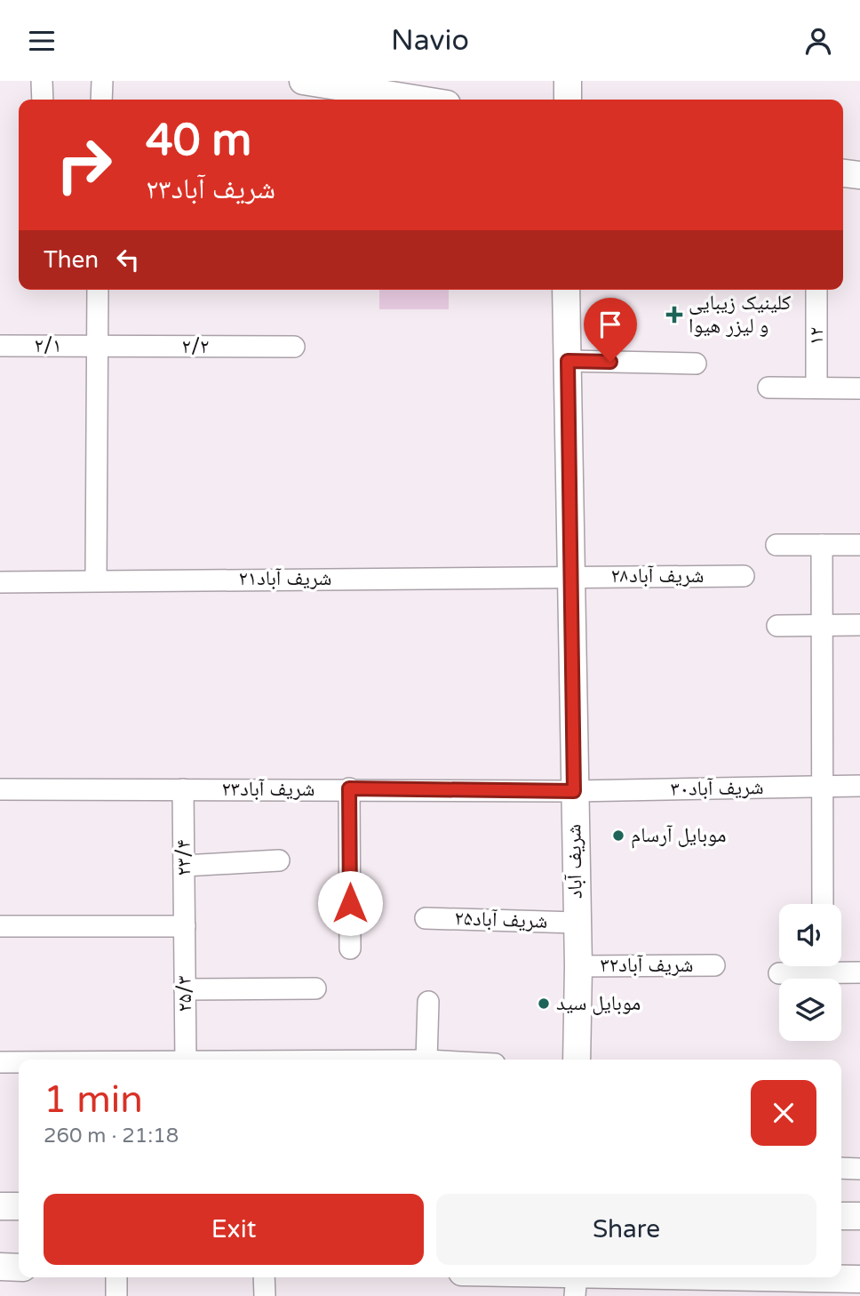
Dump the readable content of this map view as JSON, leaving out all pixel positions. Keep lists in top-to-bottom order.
{
  "streets": {
    "main road": ["شریف آباد"],
    "street": [
      "۱۲",
      "۲/۱",
      "۲/۲",
      "شریف آباد۲۸",
      "شریف آباد۲۱",
      "شریف آباد۳۰",
      "شریف آباد۲۳",
      "۲۳/۴",
      "شریف آباد۲۵",
      "شریف آباد۳۲",
      "۲۵/۳"
    ]
  },
  "crossings": [
    ["۲/۱", "۲/۲"],
    ["شریف آباد۲۸", "شریف آباد۲۱"],
    ["شریف آباد۲۸", "شریف آباد"],
    ["شریف آباد۲۱", "شریف آباد"],
    ["شریف آباد۳۰", "شریف آباد۲۳"],
    ["شریف آباد۳۰", "شریف آباد"],
    ["شریف آباد۲۳", "۲۳/۴"],
    ["شریف آباد۲۳", "شریف آباد"],
    ["۲۳/۴", "۲۵/۳"],
    ["شریف آباد", "شریف آباد۲۵"],
    ["شریف آباد", "شریف آباد۳۲"]
  ],
  "places": {
    "health": ["کلینیک زیبایی و لیزر هیوا"],
    "other": ["موبایل آرسام", "موبایل سید"]
  },
  "page": {
    "header": "Navio",
    "turn": ["40 m", "شریف آباد۲۳"],
    "then": "Then",
    "heading": ["1 min", "260 m · 21:18"],
    "buttons": ["Exit", "Share"]
  }
}
